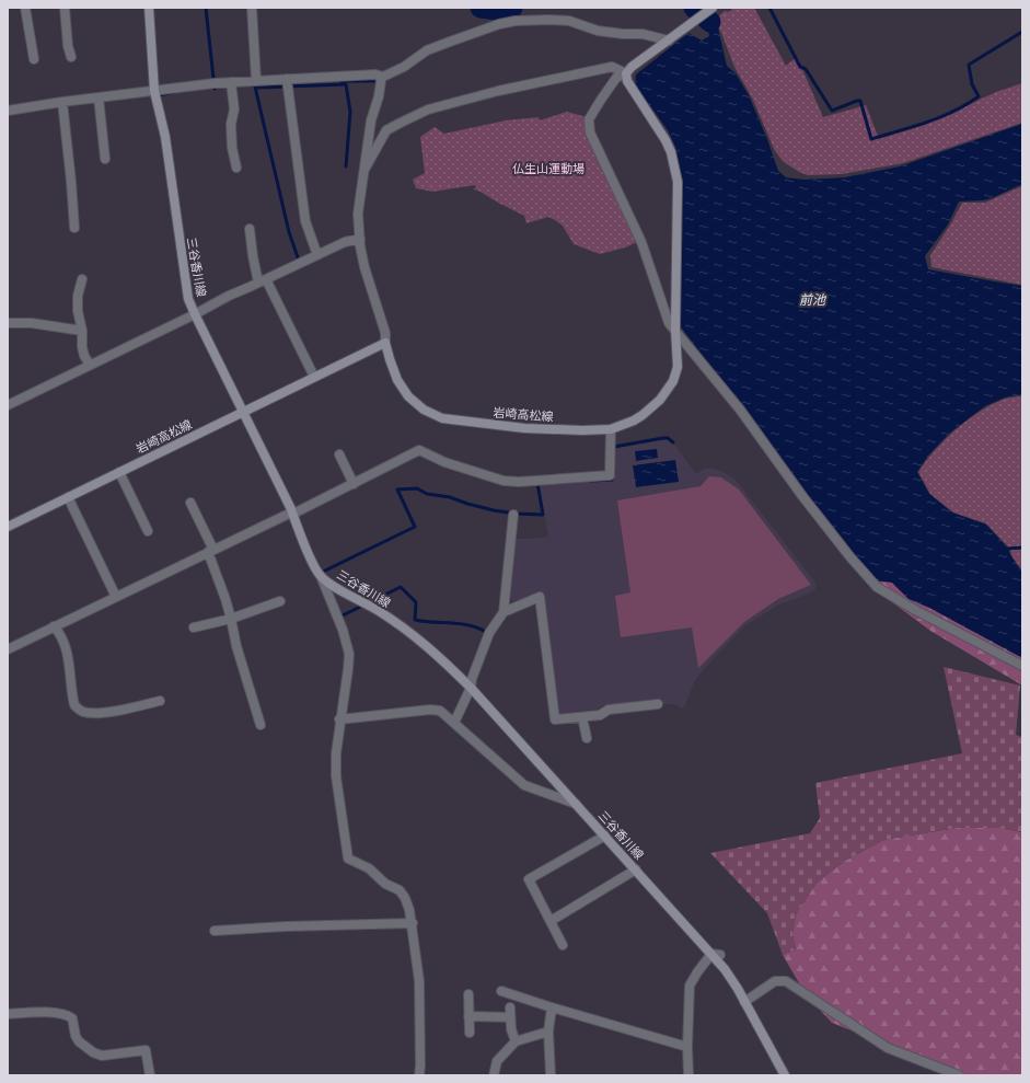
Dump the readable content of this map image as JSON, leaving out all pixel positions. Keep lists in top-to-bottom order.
{
  "streets": {
    "main road": ["三谷香川線", "岩崎高松線"]
  },
  "crossings": [
    ["三谷香川線", "岩崎高松線"]
  ],
  "water": ["前池"],
  "parks": ["仏生山運動場"]
}
